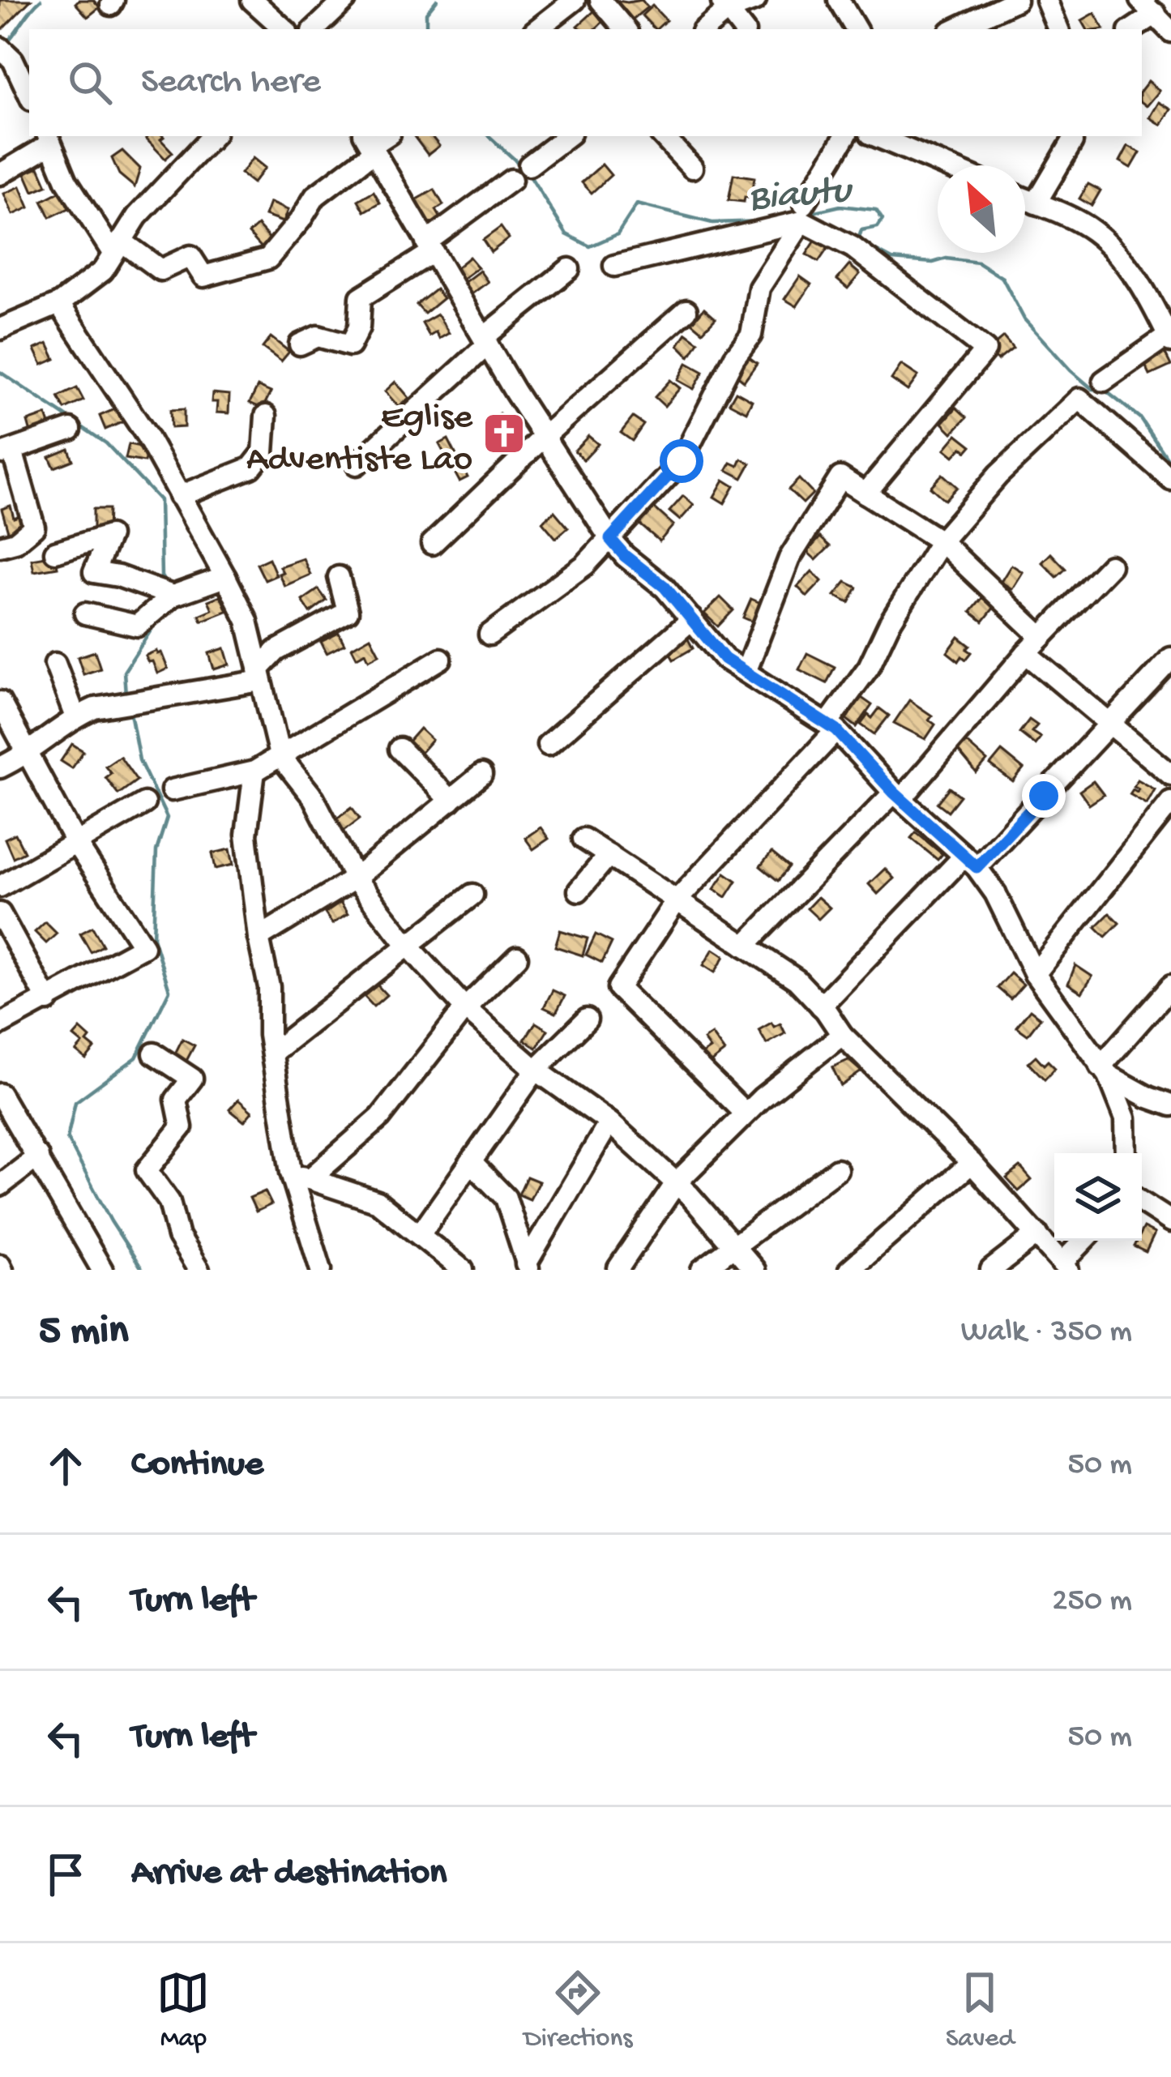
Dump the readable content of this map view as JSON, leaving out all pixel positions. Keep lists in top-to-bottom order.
{
  "water": ["Biautu"],
  "places": {
    "church": ["Eglise Adventiste Lao"]
  },
  "north": "top left",
  "page": {
    "search": "Search here",
    "heading": ["5 min", "Walk · 350 m"],
    "list": [
      ["Continue", "50 m"],
      ["Turn left", "250 m"],
      ["Turn left", "50 m"],
      "Arrive at destination"
    ],
    "nav": ["Map", "Directions", "Saved"]
  }
}
